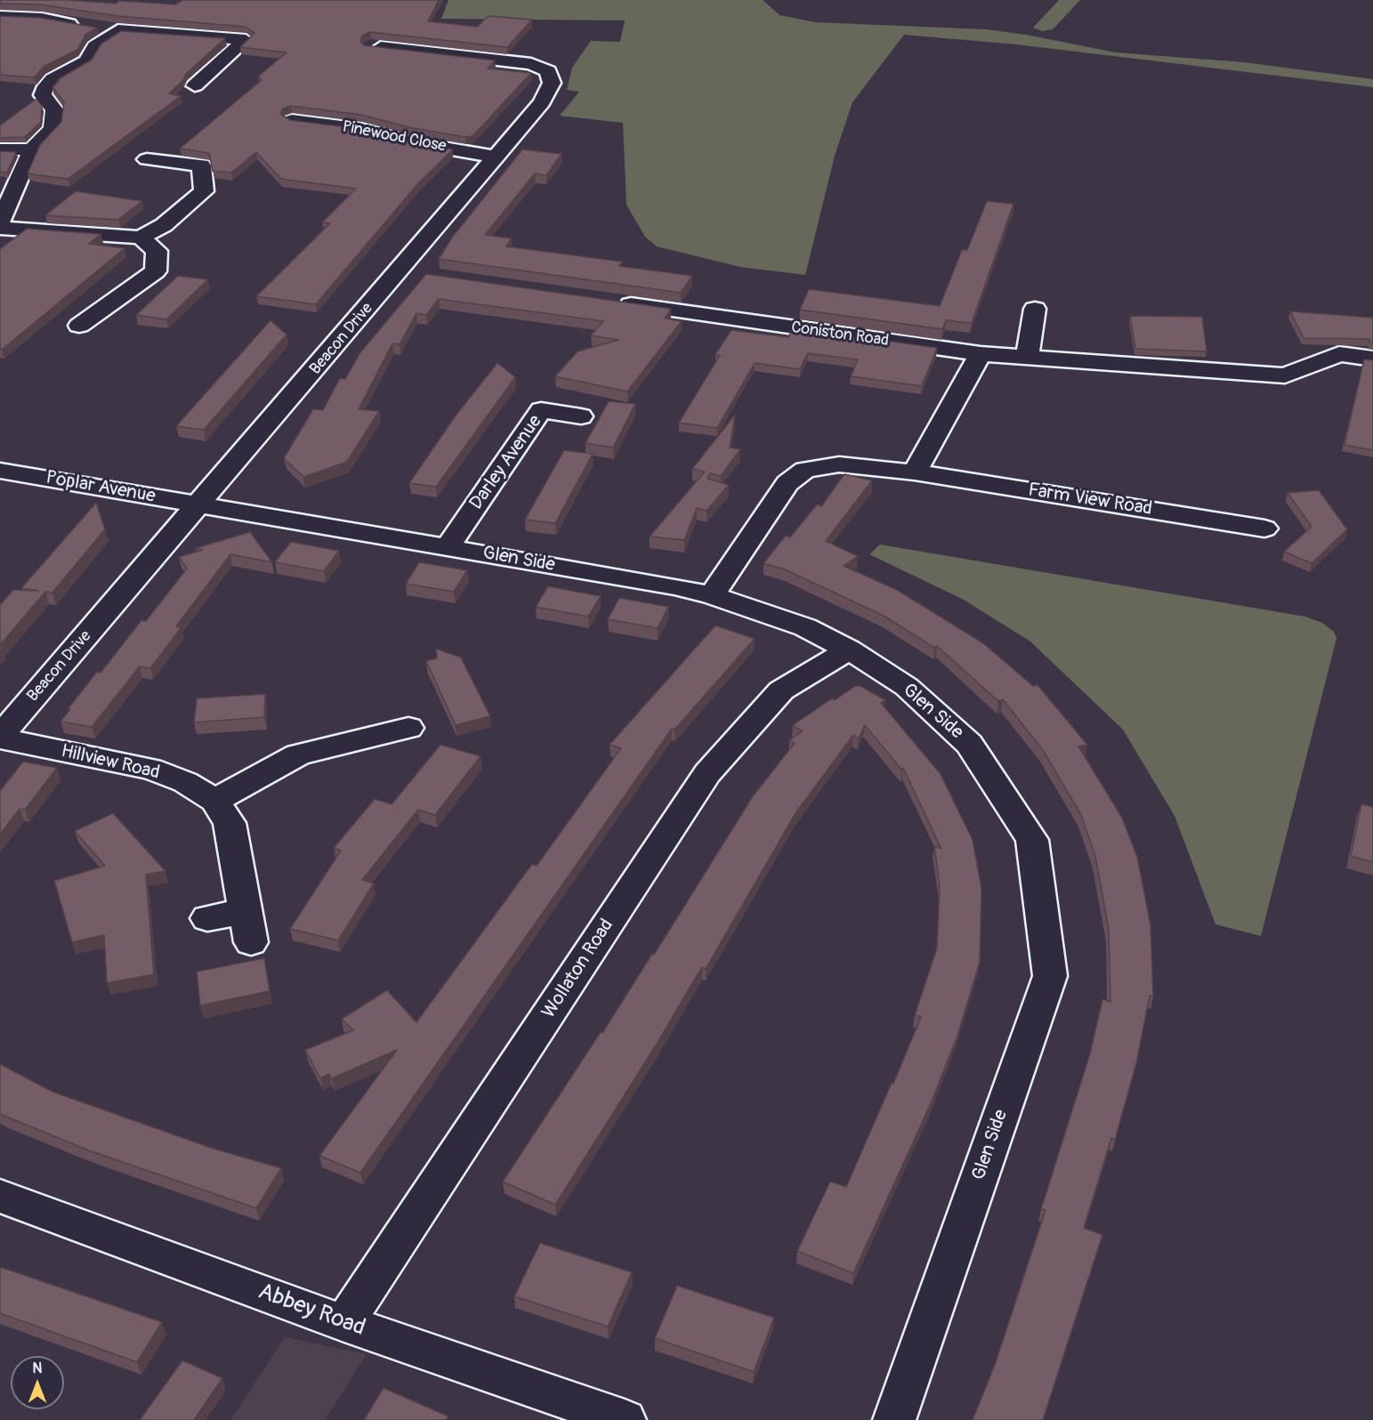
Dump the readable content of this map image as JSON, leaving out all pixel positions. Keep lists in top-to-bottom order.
{
  "streets": {
    "street": [
      "Pinewood Close",
      "Coniston Road",
      "Beacon Drive",
      "Darley Avenue",
      "Poplar Avenue",
      "Farm View Road",
      "Glen Side",
      "Hillview Road",
      "Wollaton Road",
      "Abbey Road"
    ]
  },
  "crossings": [
    ["Pinewood Close", "Beacon Drive"],
    ["Beacon Drive", "Poplar Avenue"],
    ["Beacon Drive", "Glen Side"],
    ["Beacon Drive", "Hillview Road"],
    ["Darley Avenue", "Glen Side"],
    ["Poplar Avenue", "Glen Side"],
    ["Farm View Road", "Glen Side"],
    ["Glen Side", "Wollaton Road"],
    ["Wollaton Road", "Abbey Road"]
  ],
  "north": "top"
}
